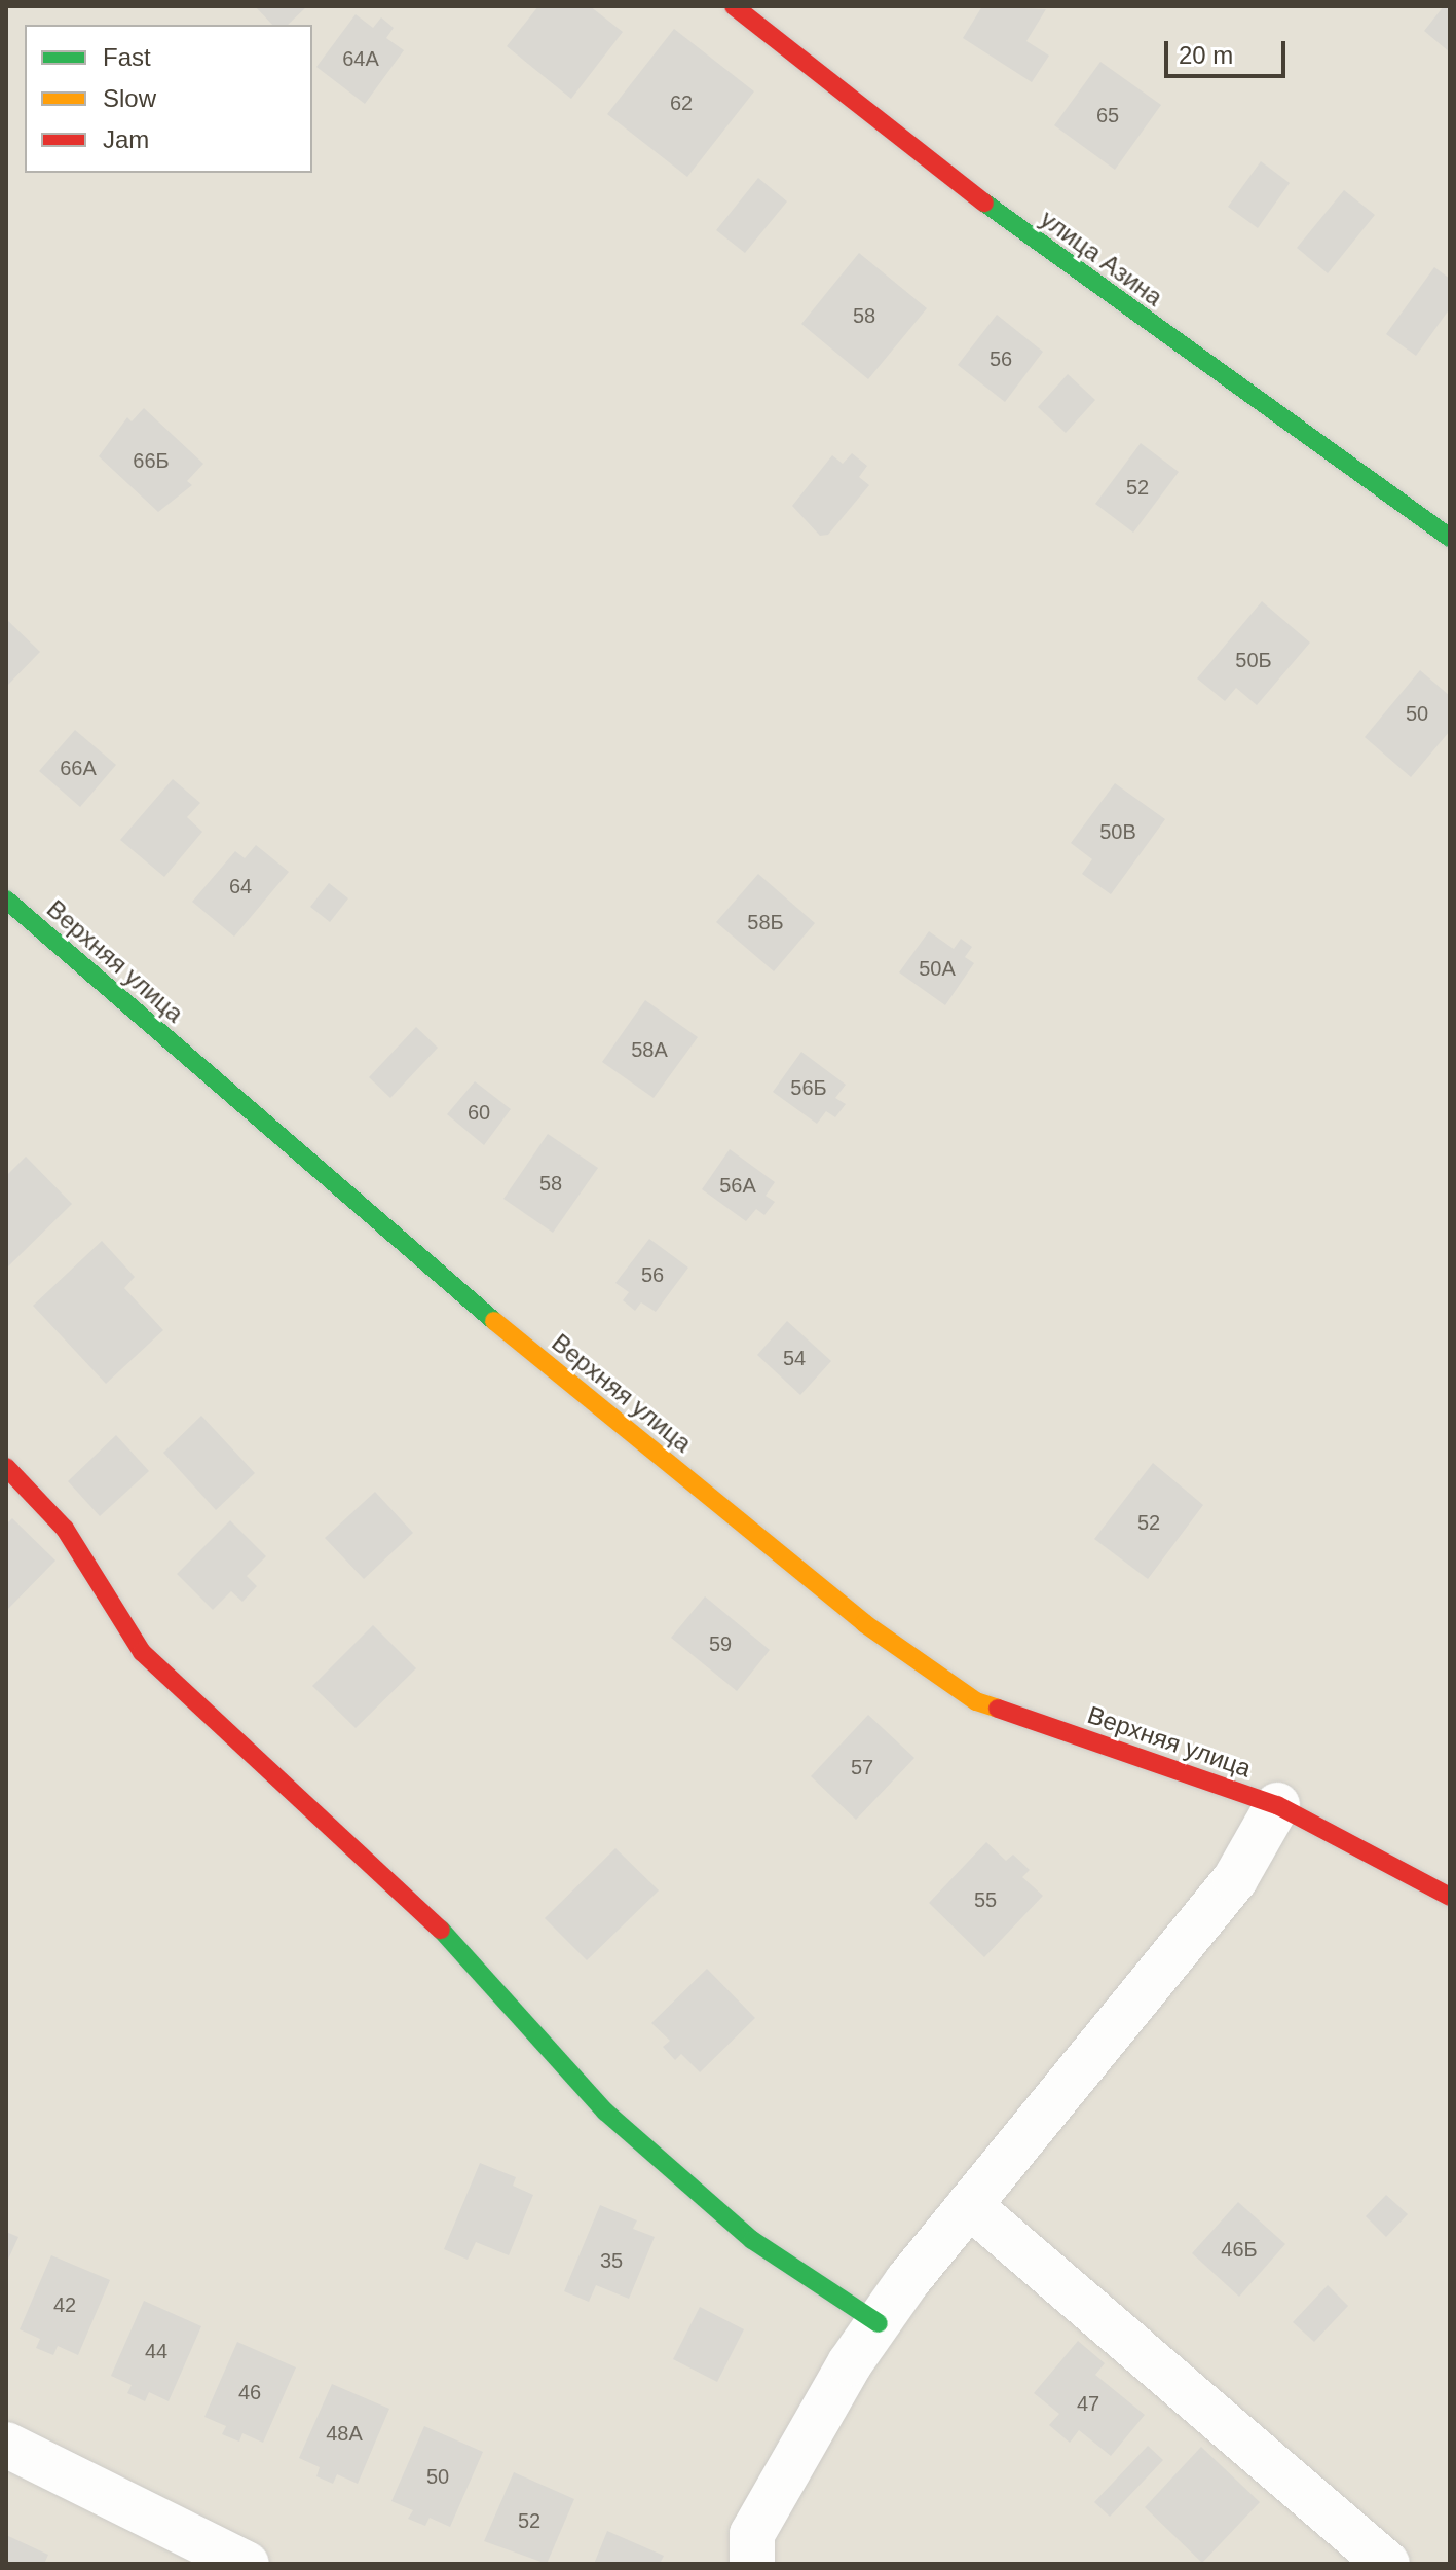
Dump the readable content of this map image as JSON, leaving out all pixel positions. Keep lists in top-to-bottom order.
{
  "streets": {
    "street": ["улица Азина", "Верхняя улица"]
  },
  "house_numbers": [
    "64А",
    "62",
    "65",
    "58",
    "56",
    "66Б",
    "52",
    "50Б",
    "50",
    "66А",
    "50В",
    "64",
    "58Б",
    "50А",
    "58А",
    "56Б",
    "60",
    "58",
    "56А",
    "56",
    "54",
    "52",
    "59",
    "57",
    "55",
    "46Б",
    "35",
    "42",
    "44",
    "46",
    "47",
    "48А",
    "50",
    "52"
  ],
  "legend": ["Fast", "Slow", "Jam"],
  "scale_bar": "20 m"
}
